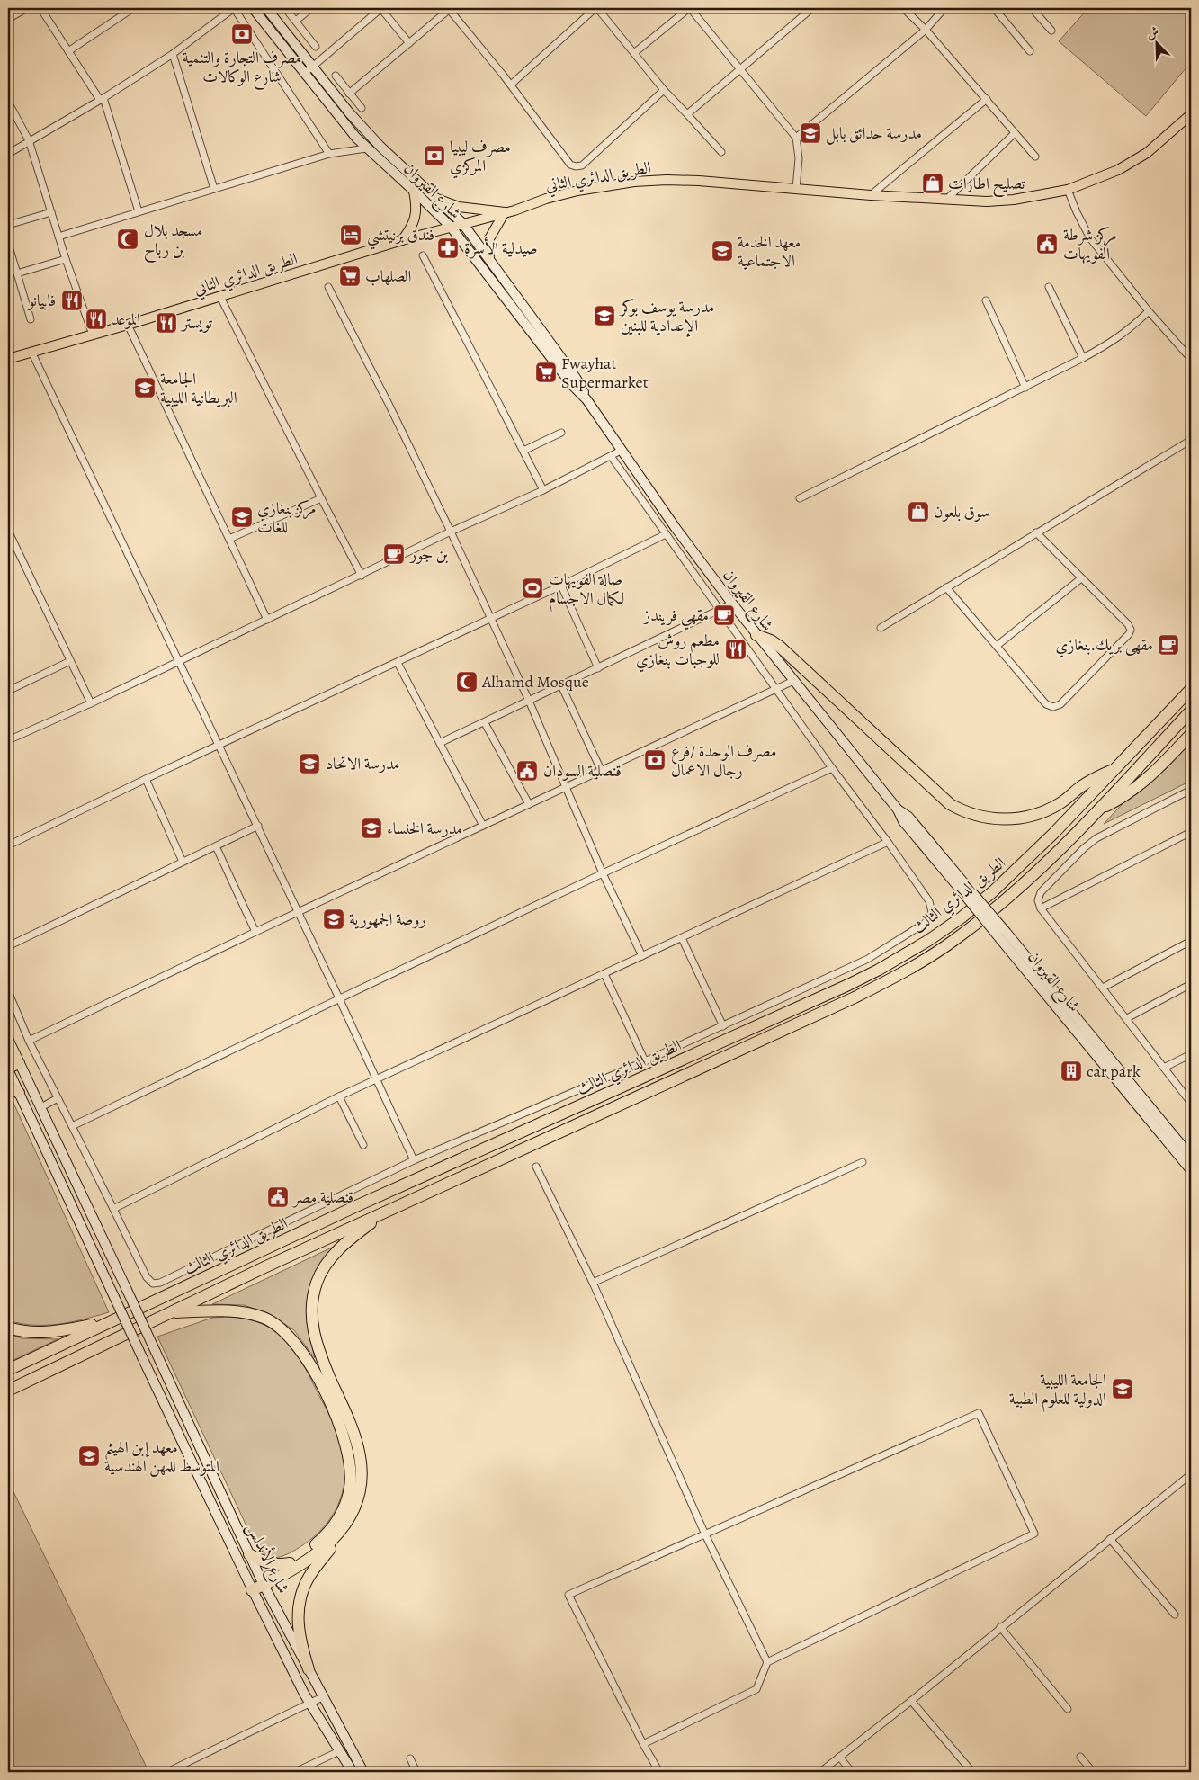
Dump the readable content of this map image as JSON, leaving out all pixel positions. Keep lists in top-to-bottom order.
{
  "streets": {
    "highway": ["الطريق الدائري الثالث"],
    "main road": ["الطريق الدائري الثاني", "شارع القيروان", "شارع الأندلس"]
  },
  "crossings": [
    ["الطريق الدائري الثاني", "شارع القيروان"]
  ],
  "places": {
    "bank": ["مصرف التجارة والتنمية شارع الوكالات", "مصرف ليبيا المركزي", "مصرف الوحدة /فرع رجال الاعمال"],
    "school or university": [
      "مدرسة حدائق بابل",
      "معهد الخدمة الاجتماعية",
      "مدرسة يوسف بوكر الإعدادية للبنين",
      "الجامعة البريطانية الليبية",
      "مركز بنغازي للغات",
      "مدرسة الاتحاد",
      "مدرسة الخنساء",
      "روضة الجمهورية",
      "الجامعة الليبية الدولية للعلوم الطبية",
      "معهد إبن الهيثم المتوسط للمهن الهندسية"
    ],
    "shop": ["تصليح اطارات", "سوق بلعون"],
    "hotel": ["فندق برنيتشي"],
    "mosque": ["مسجد بلال بن رباح", "Alhamd Mosque"],
    "public building": ["مركز شرطة الفويهات", "قنصلية السودان", "قنصلية مصر"],
    "pharmacy": ["صيدلية الأسرة"],
    "supermarket": ["الصلهاب", "Fwayhat Supermarket"],
    "restaurant": [
      "فابيانو",
      "الموعد",
      "تويستر",
      "مطعم روش للوجبات بنغازي"
    ],
    "cafe": ["بن جور", "مقهي فريندز", "مقهى بريك.بنغازي"],
    "sports": ["صالة الفويهات لكمال الاجسام"],
    "building": ["car park"]
  },
  "north": "top left"
}
